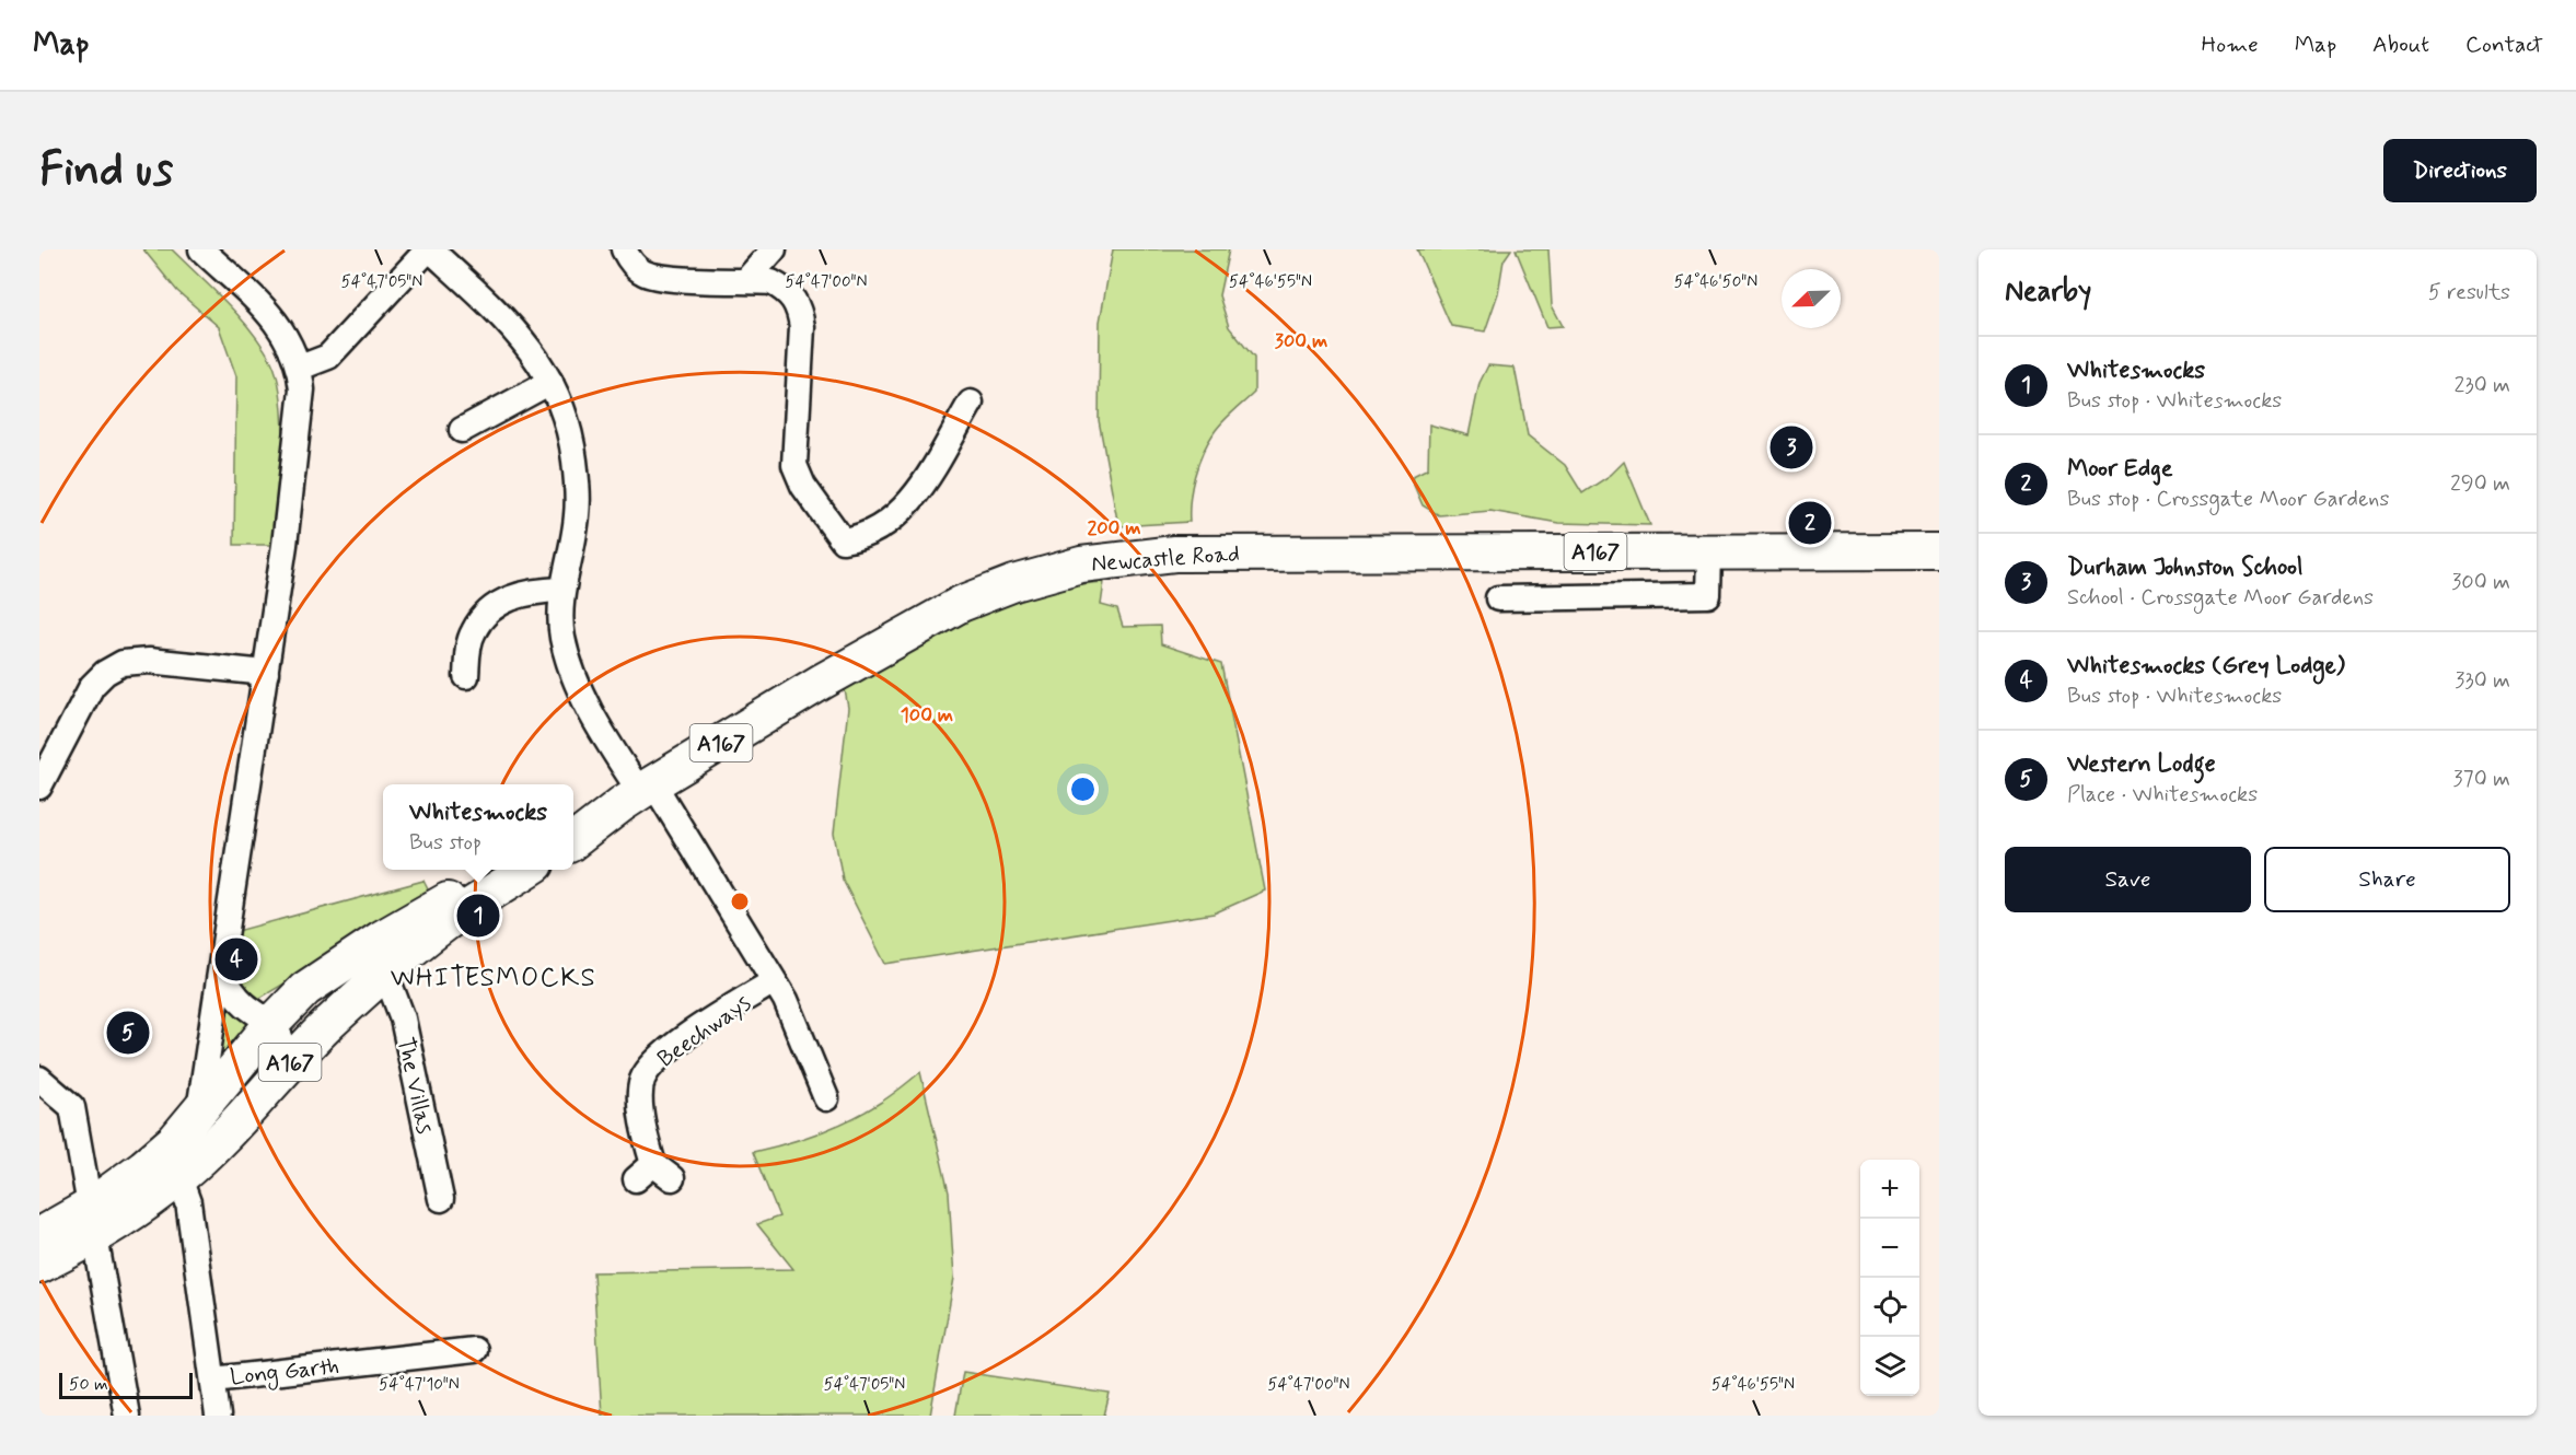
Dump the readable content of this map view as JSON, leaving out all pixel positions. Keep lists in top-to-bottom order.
{
  "streets": {
    "highway": ["A167", "Newcastle Road"],
    "street": ["Beechways", "The Villas", "Long Garth"]
  },
  "crossings": [
    ["A167", "Newcastle Road"],
    ["A167", "The Villas"],
    ["A167", "Long Garth"]
  ],
  "districts": ["WHITESMOCKS"],
  "scale_bar": "50 m",
  "north": "bottom left",
  "page": {
    "header": "Map",
    "nav": [
      "Home",
      "Map",
      "About",
      "Contact"
    ],
    "buttons": [
      "Directions",
      ["Save", "Share"]
    ],
    "title": "Find us",
    "heading": ["Nearby", "5 results"],
    "list": [
      {
        "mark": "1",
        "name": "Whitesmocks",
        "note": "Bus stop · Whitesmocks",
        "value": "230 m"
      },
      {
        "mark": "2",
        "name": "Moor Edge",
        "note": "Bus stop · Crossgate Moor Gardens",
        "value": "290 m"
      },
      {
        "mark": "3",
        "name": "Durham Johnston School",
        "note": "School · Crossgate Moor Gardens",
        "value": "300 m"
      },
      {
        "mark": "4",
        "name": "Whitesmocks (Grey Lodge)",
        "note": "Bus stop · Whitesmocks",
        "value": "330 m"
      },
      {
        "mark": "5",
        "name": "Western Lodge",
        "note": "Place · Whitesmocks",
        "value": "370 m"
      }
    ],
    "pins": [
      "3",
      "2",
      "1",
      "4",
      "5"
    ],
    "popup": ["Whitesmocks", "Bus stop"],
    "map_buttons": ["+", "−"],
    "scale": "50 m"
  },
  "coordinates": [
    "54°47'05\"N",
    "54°47'00\"N",
    "54°46'55\"N",
    "54°46'50\"N",
    "54°47'10\"N"
  ],
  "rings": ["300 m", "200 m", "100 m"]
}
